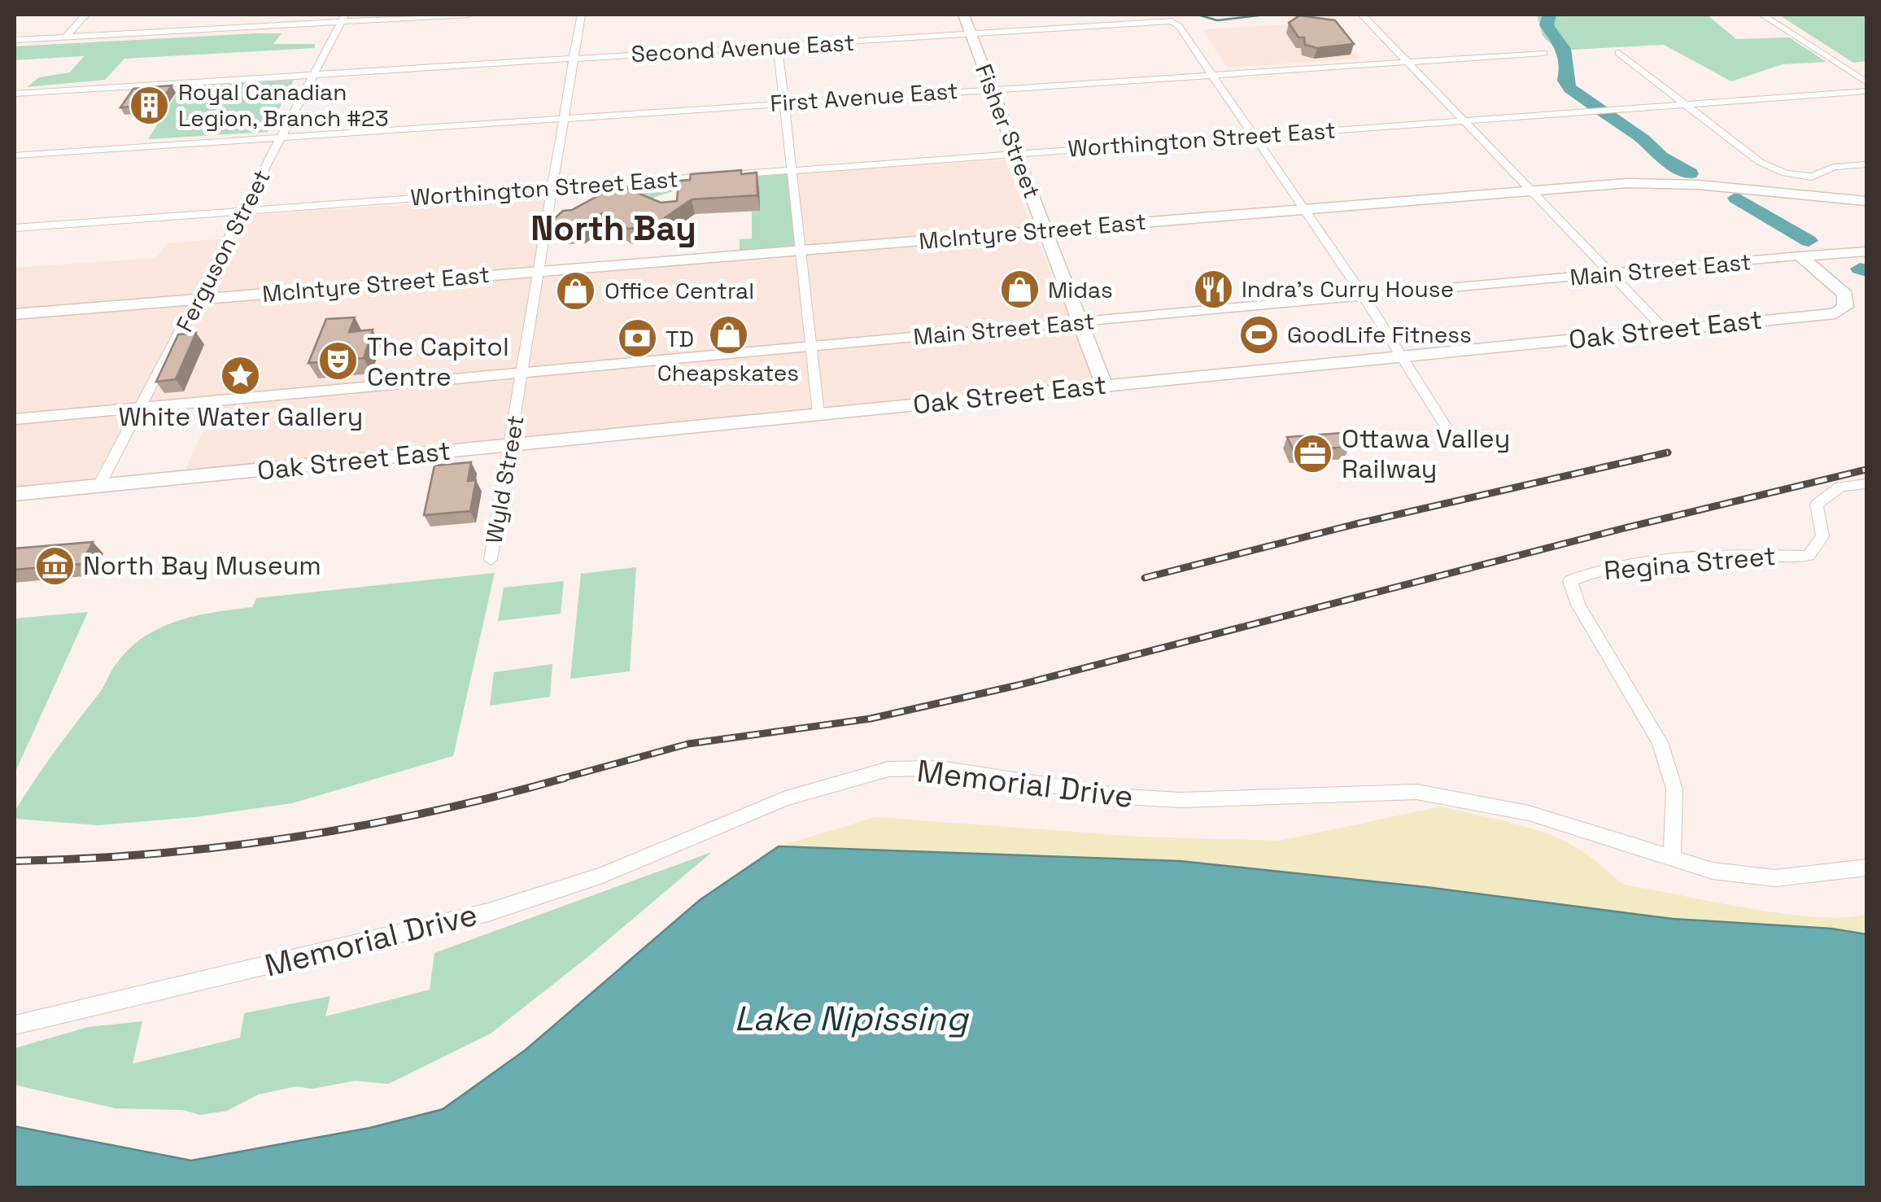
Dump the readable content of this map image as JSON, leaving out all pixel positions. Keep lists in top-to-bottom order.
{
  "streets": {
    "main road": [
      "Fisher Street",
      "McIntyre Street East",
      "Main Street East",
      "Oak Street East"
    ],
    "street": [
      "Second Avenue East",
      "First Avenue East",
      "Worthington Street East",
      "Ferguson Street",
      "Wyld Street",
      "Regina Street",
      "Memorial Drive"
    ]
  },
  "crossings": [
    ["Second Avenue East", "First Avenue East"],
    ["Second Avenue East", "Fisher Street"],
    ["Second Avenue East", "Ferguson Street"],
    ["Second Avenue East", "Wyld Street"],
    ["First Avenue East", "Fisher Street"],
    ["First Avenue East", "Ferguson Street"],
    ["First Avenue East", "Wyld Street"],
    ["Fisher Street", "Worthington Street East"],
    ["Fisher Street", "McIntyre Street East"],
    ["Fisher Street", "Main Street East"],
    ["Fisher Street", "Oak Street East"],
    ["Worthington Street East", "Ferguson Street"],
    ["Worthington Street East", "Wyld Street"],
    ["McIntyre Street East", "Ferguson Street"],
    ["McIntyre Street East", "Wyld Street"],
    ["Ferguson Street", "Main Street East"],
    ["Ferguson Street", "Oak Street East"],
    ["Main Street East", "Wyld Street"],
    ["Oak Street East", "Wyld Street"],
    ["Regina Street", "Memorial Drive"]
  ],
  "districts": ["North Bay"],
  "water": ["Lake Nipissing"],
  "places": {
    "building": ["Royal Canadian Legion, Branch #23"],
    "restaurant": ["Indra's Curry House"],
    "shop": ["Midas", "Office Central", "Cheapskates"],
    "sports": ["GoodLife Fitness"],
    "bank": ["TD"],
    "theatre": ["The Capitol Centre"],
    "place": ["White Water Gallery"],
    "office": ["Ottawa Valley Railway"],
    "museum": ["North Bay Museum"]
  }
}
